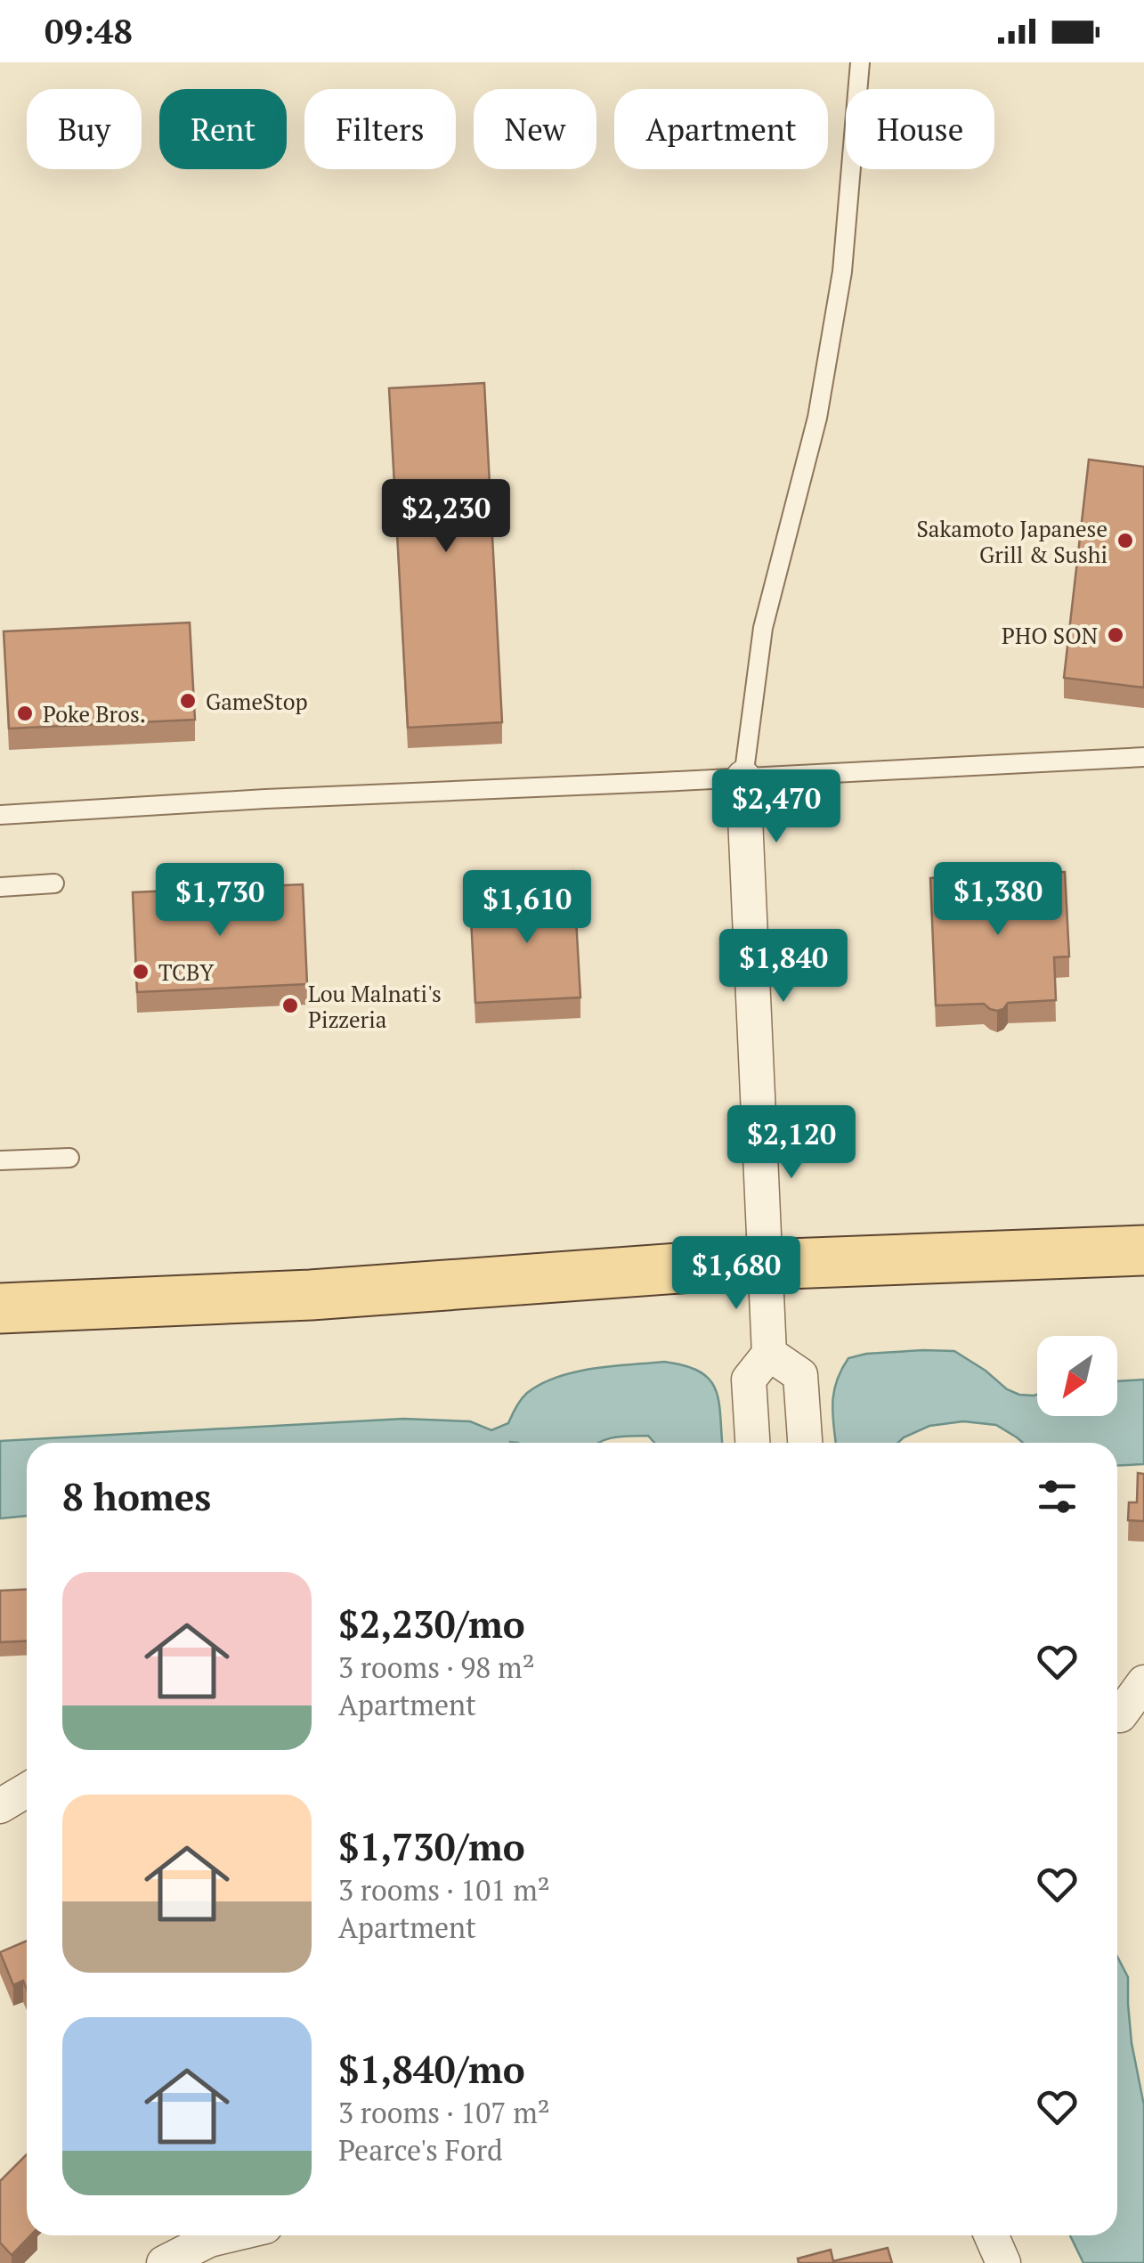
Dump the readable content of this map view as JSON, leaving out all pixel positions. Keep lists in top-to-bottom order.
{
  "places": [
    "Sakamoto Japanese Grill & Sushi",
    "PHO SON",
    "GameStop",
    "Poke Bros.",
    "TCBY",
    "Lou Malnati's Pizzeria"
  ],
  "north": "bottom left",
  "page": {
    "status": "09:48",
    "chip": [
      "Buy",
      "Rent",
      "Filters",
      "New",
      "Apartment",
      "House"
    ],
    "price": [
      "$2,230",
      "$2,470",
      "$1,380",
      "$1,730",
      "$1,610",
      "$1,840",
      "$2,120",
      "$1,680"
    ],
    "heading": "8 homes",
    "list": [
      {
        "name": "$2,230/mo",
        "note": "3 rooms · 98 m² · Apartment"
      },
      {
        "name": "$1,730/mo",
        "note": "3 rooms · 101 m² · Apartment"
      },
      {
        "name": "$1,840/mo",
        "note": "3 rooms · 107 m² · Pearce's Ford"
      }
    ]
  }
}
